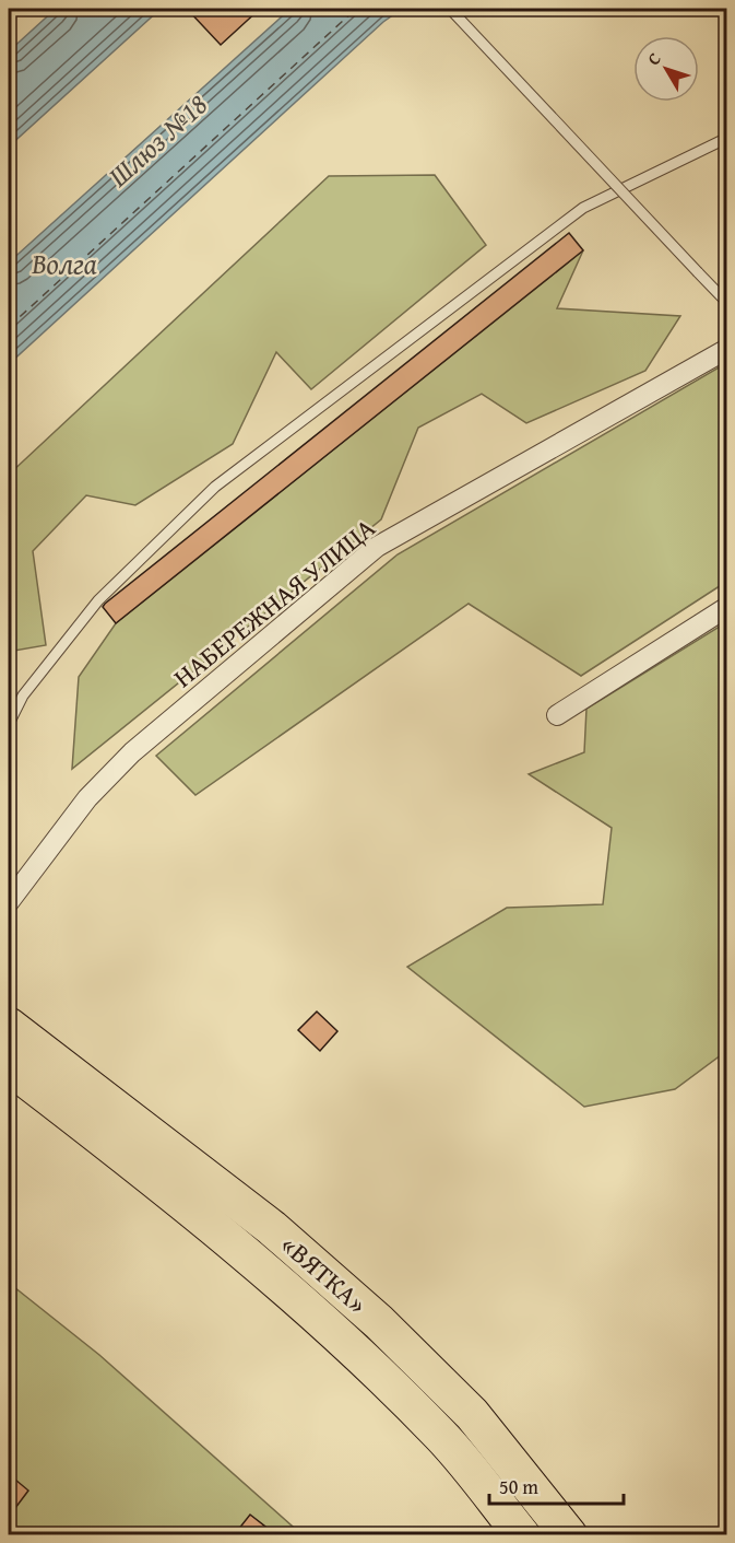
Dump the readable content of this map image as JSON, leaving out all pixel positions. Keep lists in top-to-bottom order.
{
  "streets": {
    "highway": ["«ВЯТКА»"],
    "street": ["НАБЕРЕЖНАЯ УЛИЦА"]
  },
  "water": ["Шлюз №18", "Волга"],
  "scale_bar": "50 m",
  "north": "top left"
}
